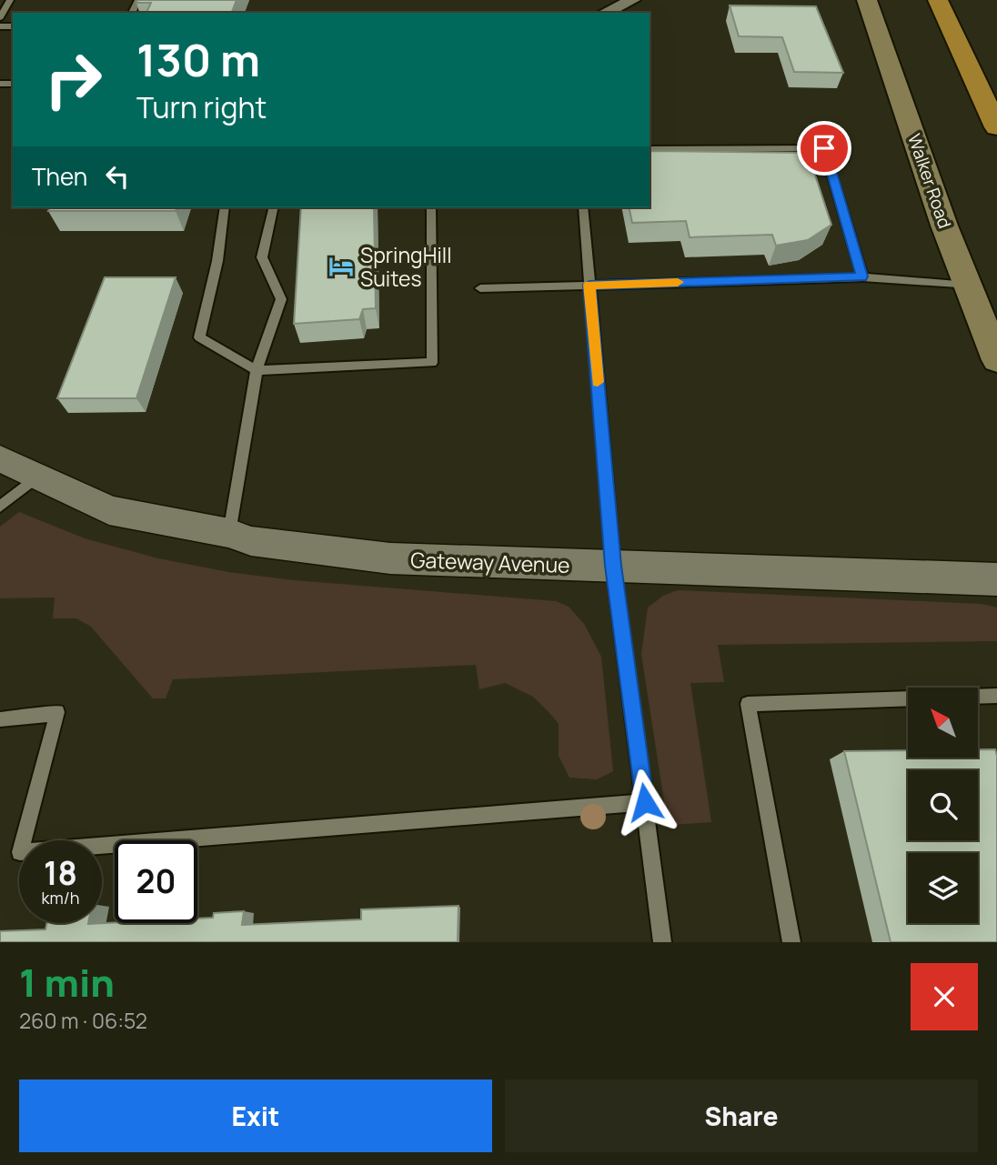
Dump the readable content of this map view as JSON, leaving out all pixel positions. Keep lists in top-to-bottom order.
{
  "streets": {
    "main road": ["Walker Road"],
    "street": ["Gateway Avenue"]
  },
  "places": {
    "hotel": ["SpringHill Suites"]
  },
  "north": "top left",
  "page": {
    "turn": ["130 m", "Turn right"],
    "then": "Then",
    "speed": "18 km/h",
    "limit": "20",
    "heading": ["1 min", "260 m · 06:52"],
    "buttons": ["Exit", "Share"]
  }
}
